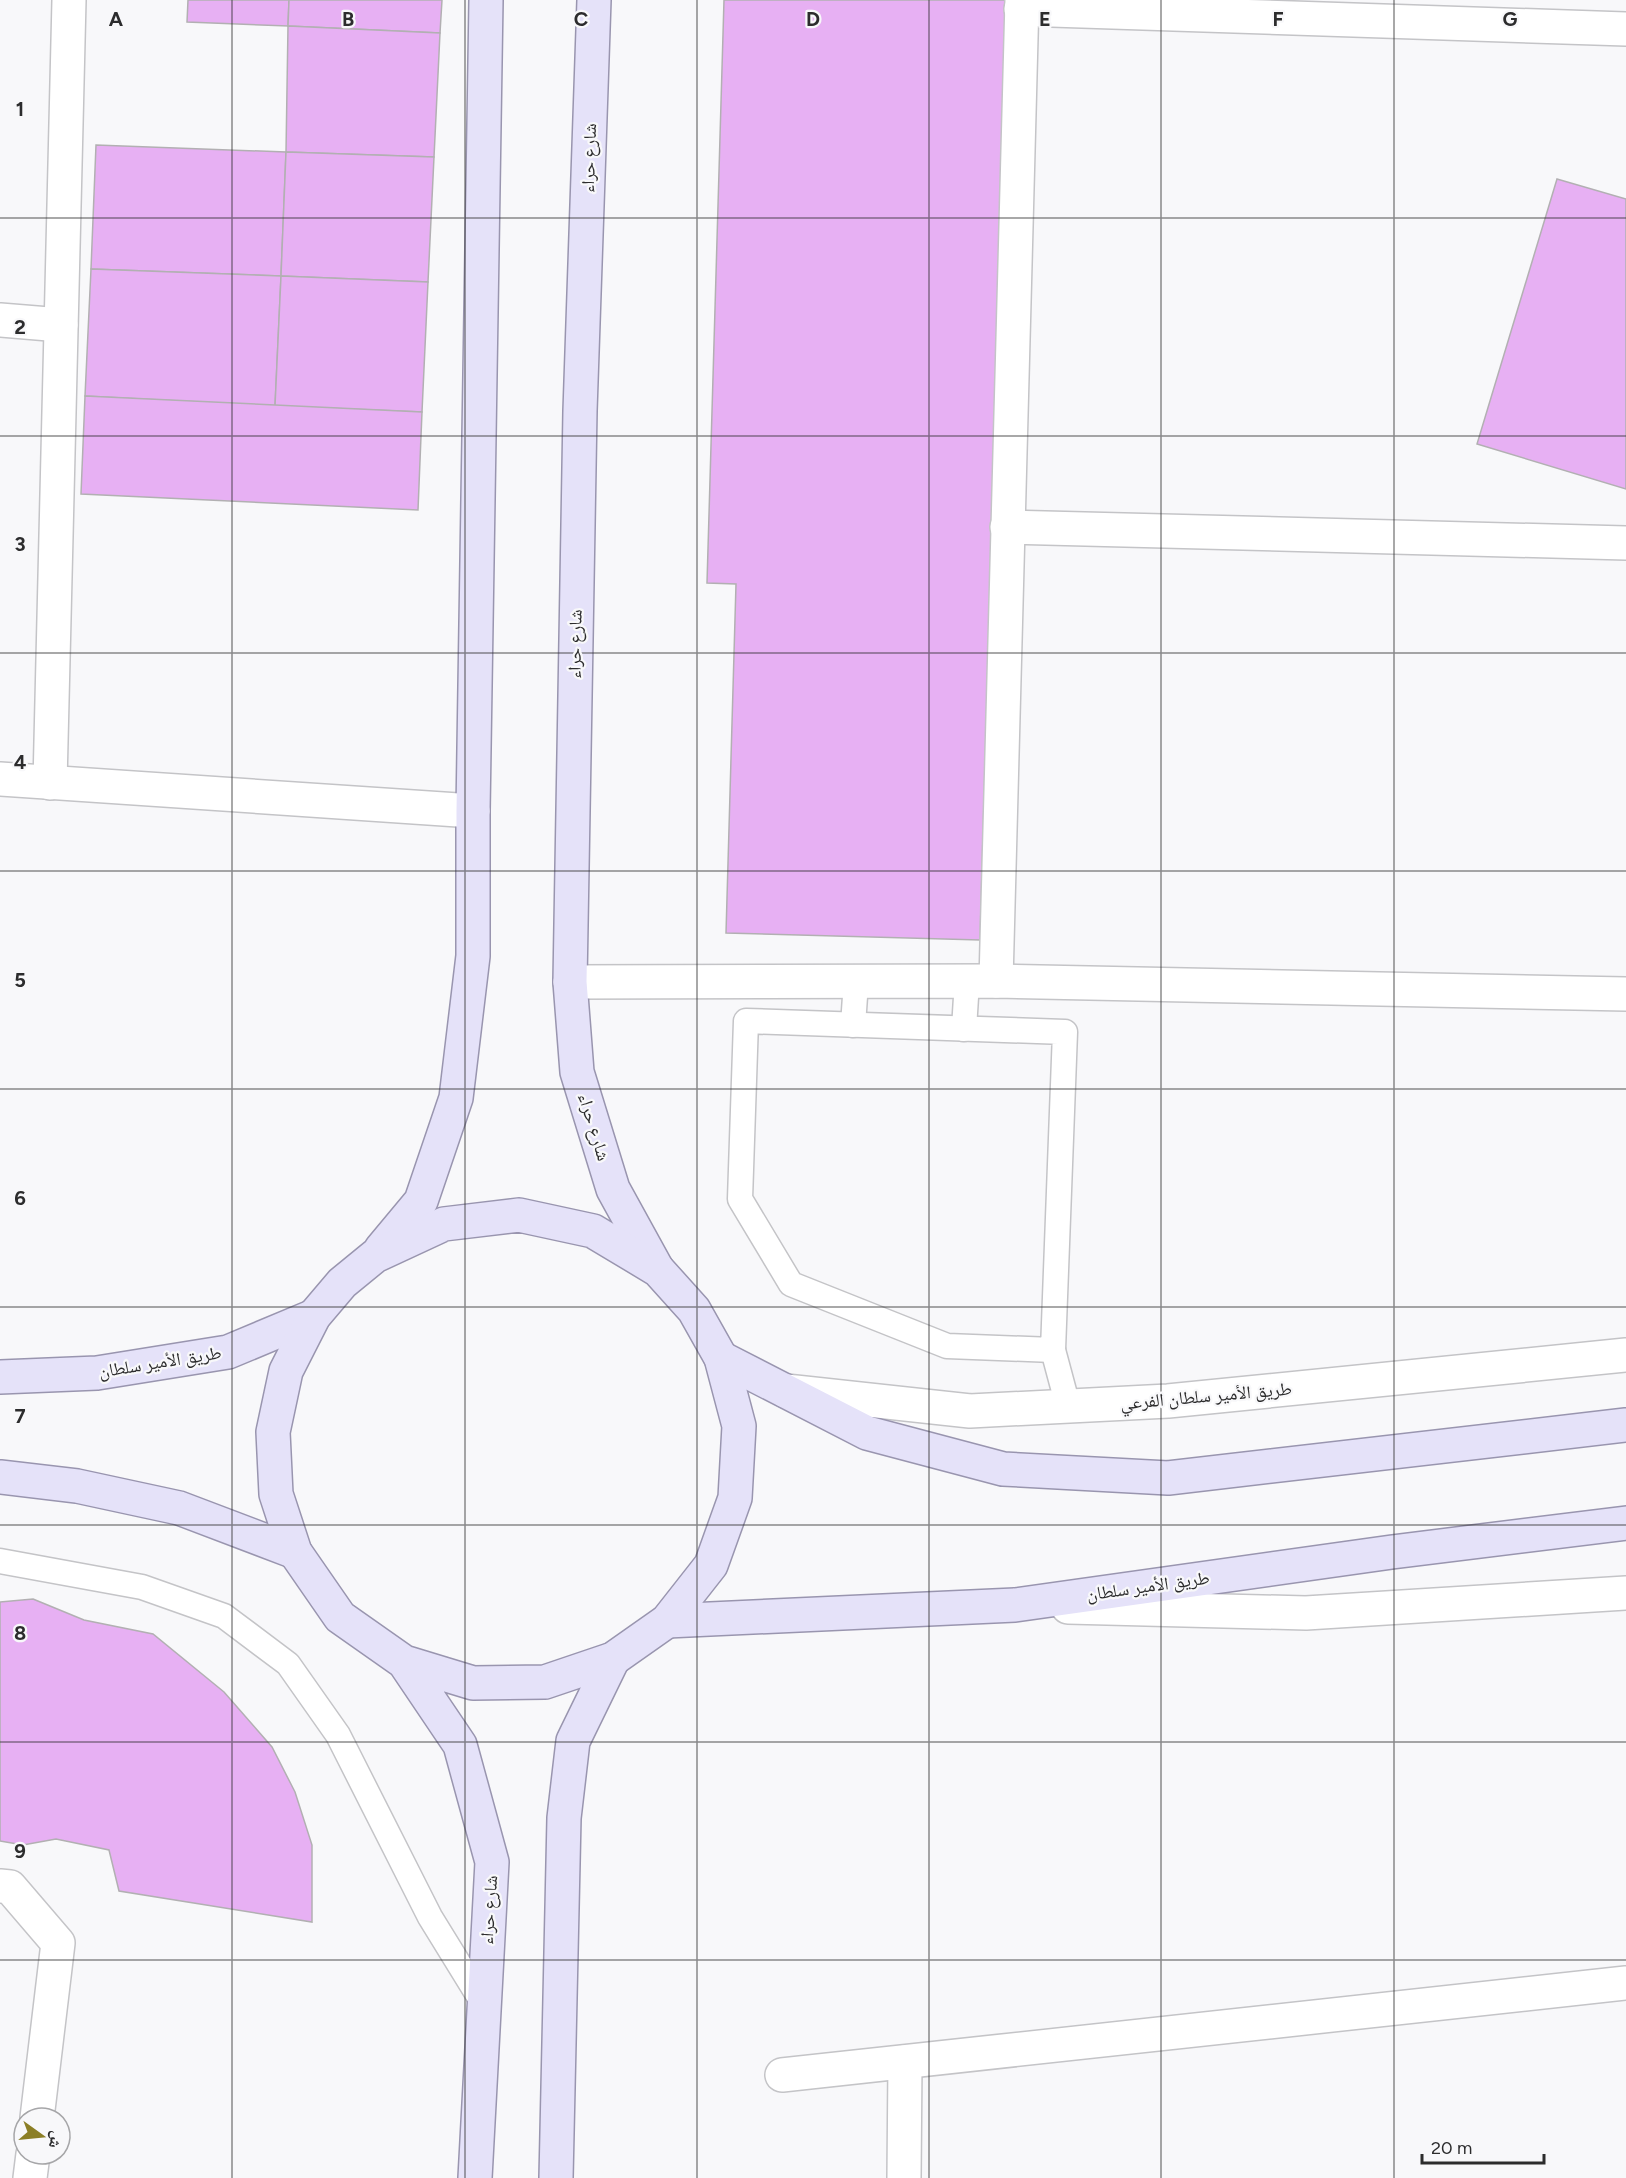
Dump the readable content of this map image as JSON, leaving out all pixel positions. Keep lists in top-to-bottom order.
{
  "streets": {
    "main road": ["شارع حراء", "طريق الأمير سلطان"],
    "street": ["طريق الأمير سلطان الفرعي"]
  },
  "scale_bar": "20 m",
  "north": "right",
  "grid": {
    "columns": [
      "A",
      "B",
      "C",
      "D",
      "E",
      "F",
      "G"
    ],
    "rows": [
      "1",
      "2",
      "3",
      "4",
      "5",
      "6",
      "7",
      "8",
      "9"
    ]
  }
}
